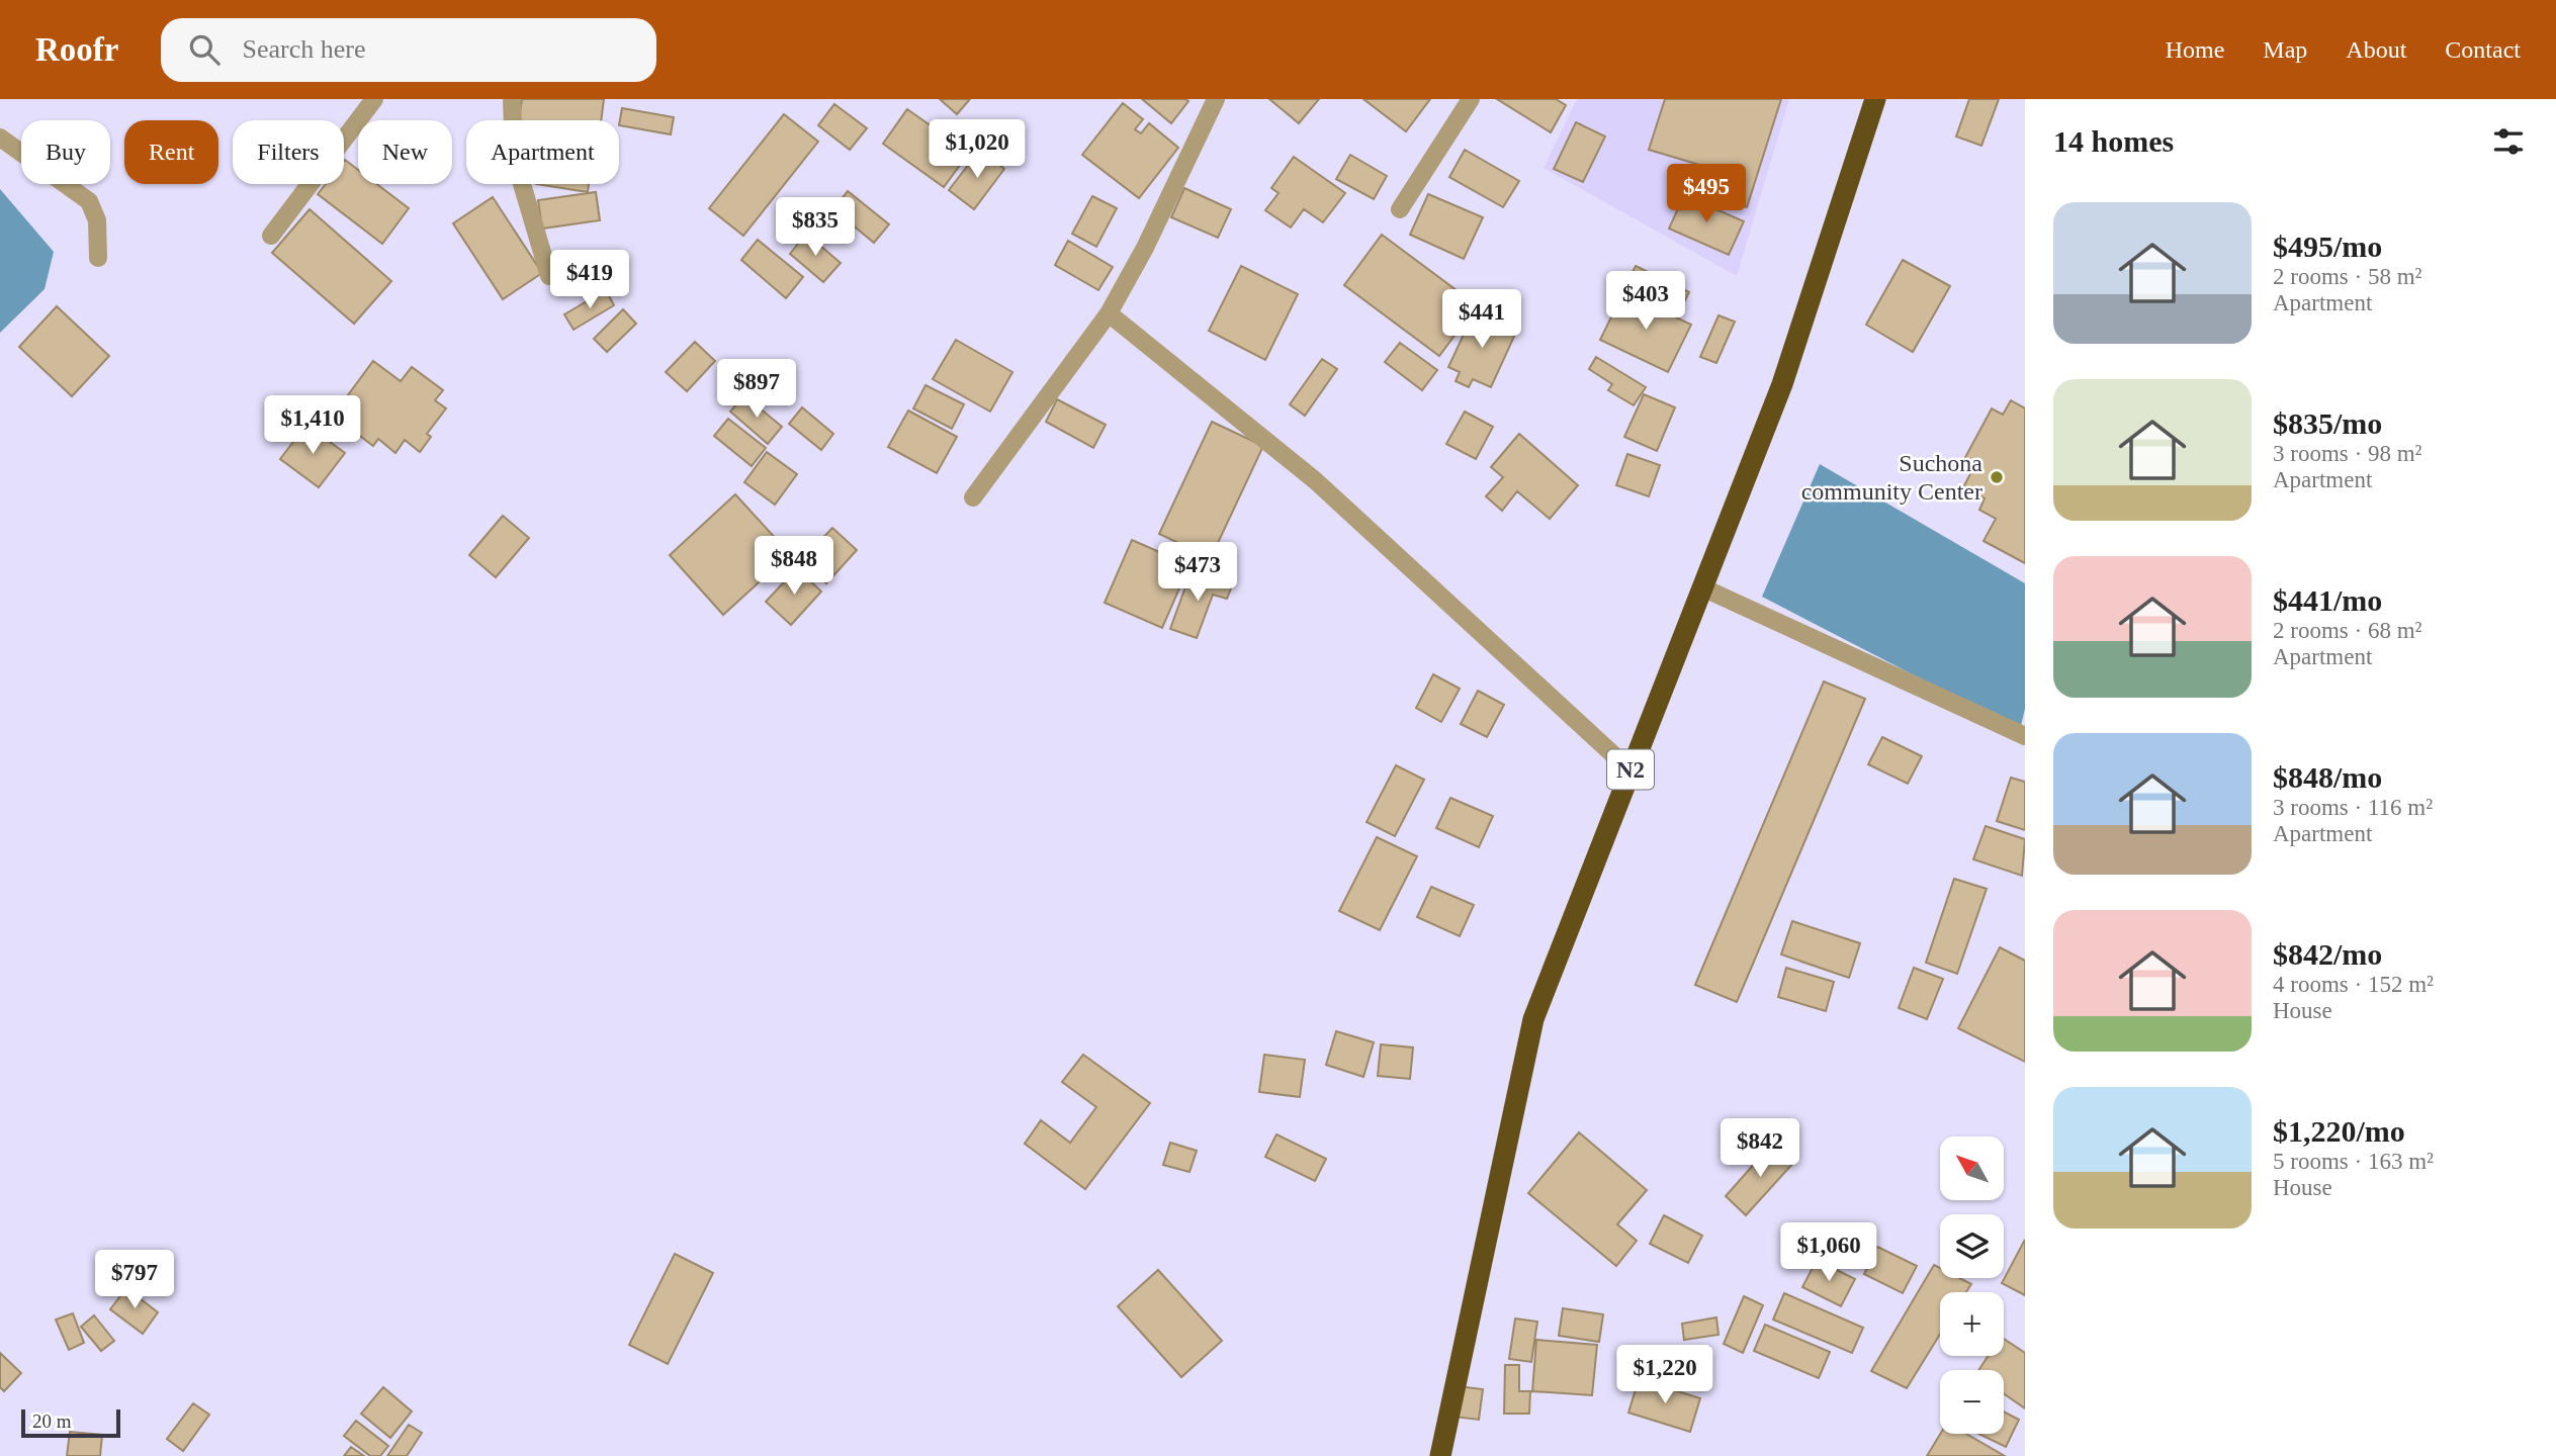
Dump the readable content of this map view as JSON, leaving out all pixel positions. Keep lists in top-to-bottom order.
{
  "streets": {
    "highway": ["N2"]
  },
  "places": ["Suchona community Center"],
  "scale_bar": "20 m",
  "north": "top left",
  "page": {
    "header": "Roofr",
    "search": "Search here",
    "nav": [
      "Home",
      "Map",
      "About",
      "Contact"
    ],
    "heading": "14 homes",
    "price": [
      "$1,020",
      "$495",
      "$835",
      "$419",
      "$403",
      "$441",
      "$897",
      "$1,410",
      "$848",
      "$473",
      "$842",
      "$1,060",
      "$797",
      "$1,220"
    ],
    "chip": [
      "Buy",
      "Rent",
      "Filters",
      "New",
      "Apartment"
    ],
    "list": [
      {
        "name": "$495/mo",
        "note": "2 rooms · 58 m² · Apartment"
      },
      {
        "name": "$835/mo",
        "note": "3 rooms · 98 m² · Apartment"
      },
      {
        "name": "$441/mo",
        "note": "2 rooms · 68 m² · Apartment"
      },
      {
        "name": "$848/mo",
        "note": "3 rooms · 116 m² · Apartment"
      },
      {
        "name": "$842/mo",
        "note": "4 rooms · 152 m² · House"
      },
      {
        "name": "$1,220/mo",
        "note": "5 rooms · 163 m² · House"
      }
    ],
    "map_buttons": ["+", "−"],
    "scale": "20 m"
  }
}
